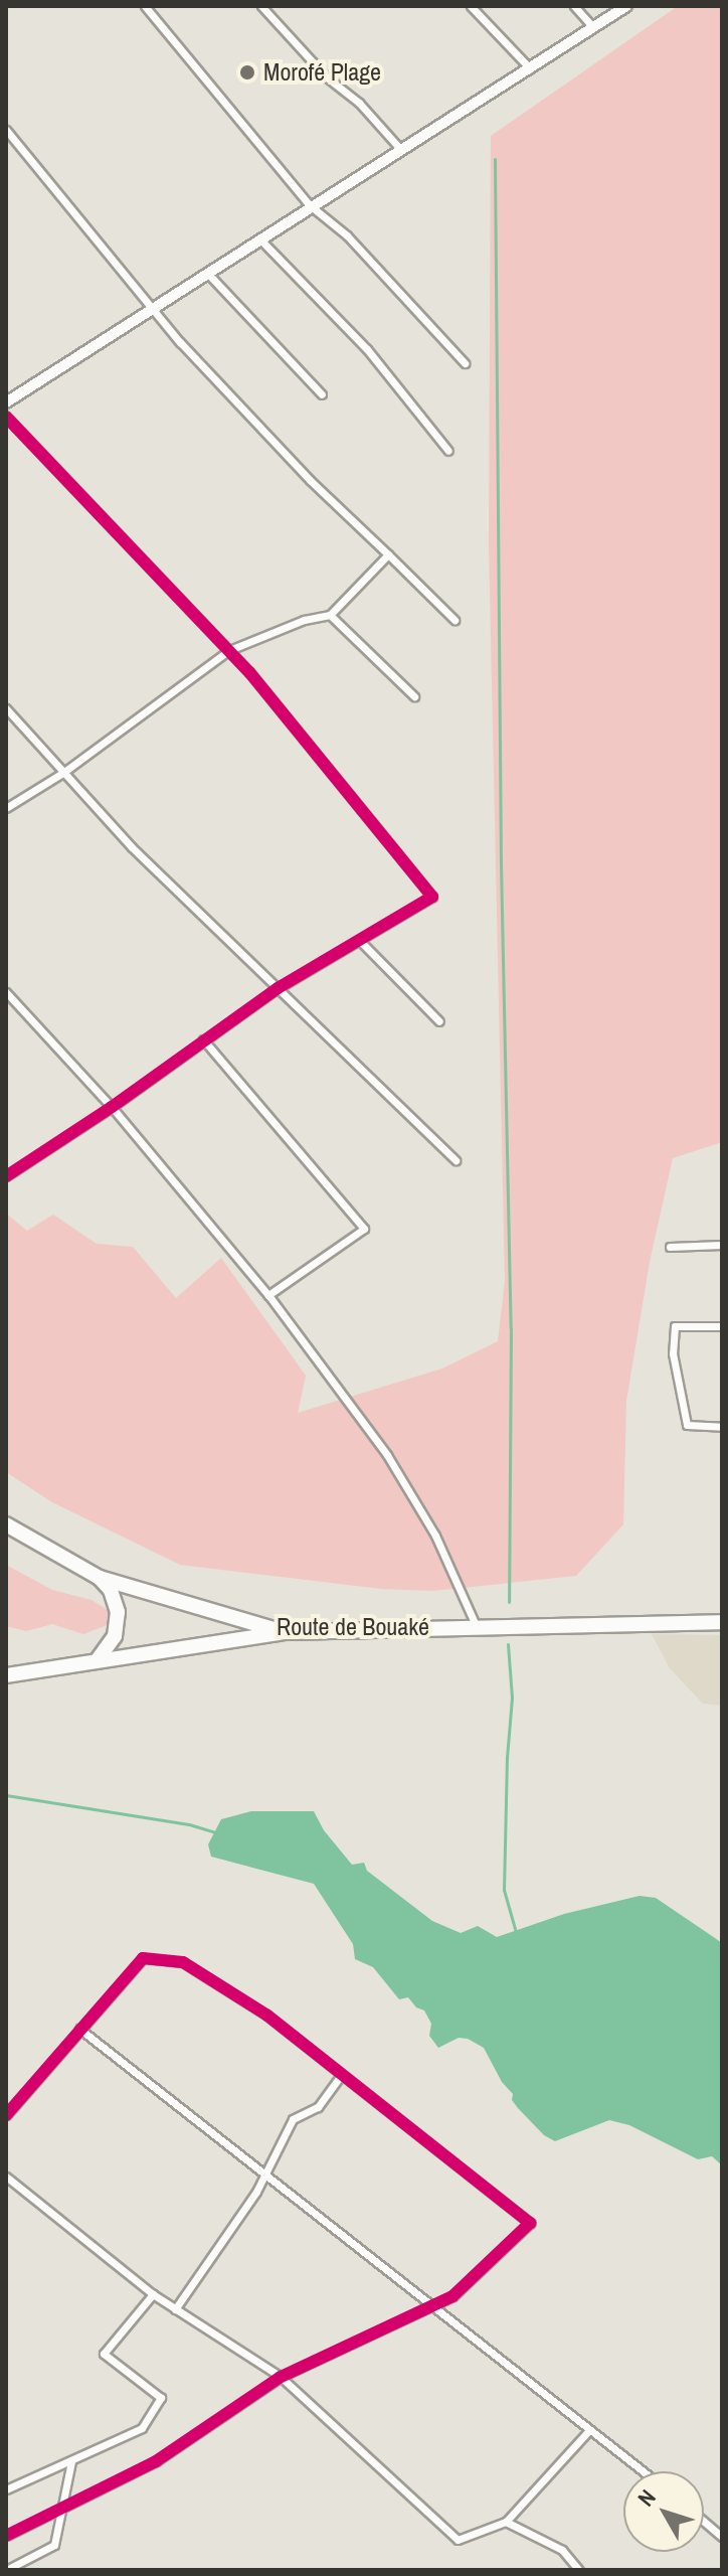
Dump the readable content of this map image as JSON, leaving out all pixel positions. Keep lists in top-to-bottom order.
{
  "streets": {
    "highway": ["Route de Bouaké"]
  },
  "places": ["Morofé Plage"],
  "north": "top left"
}
